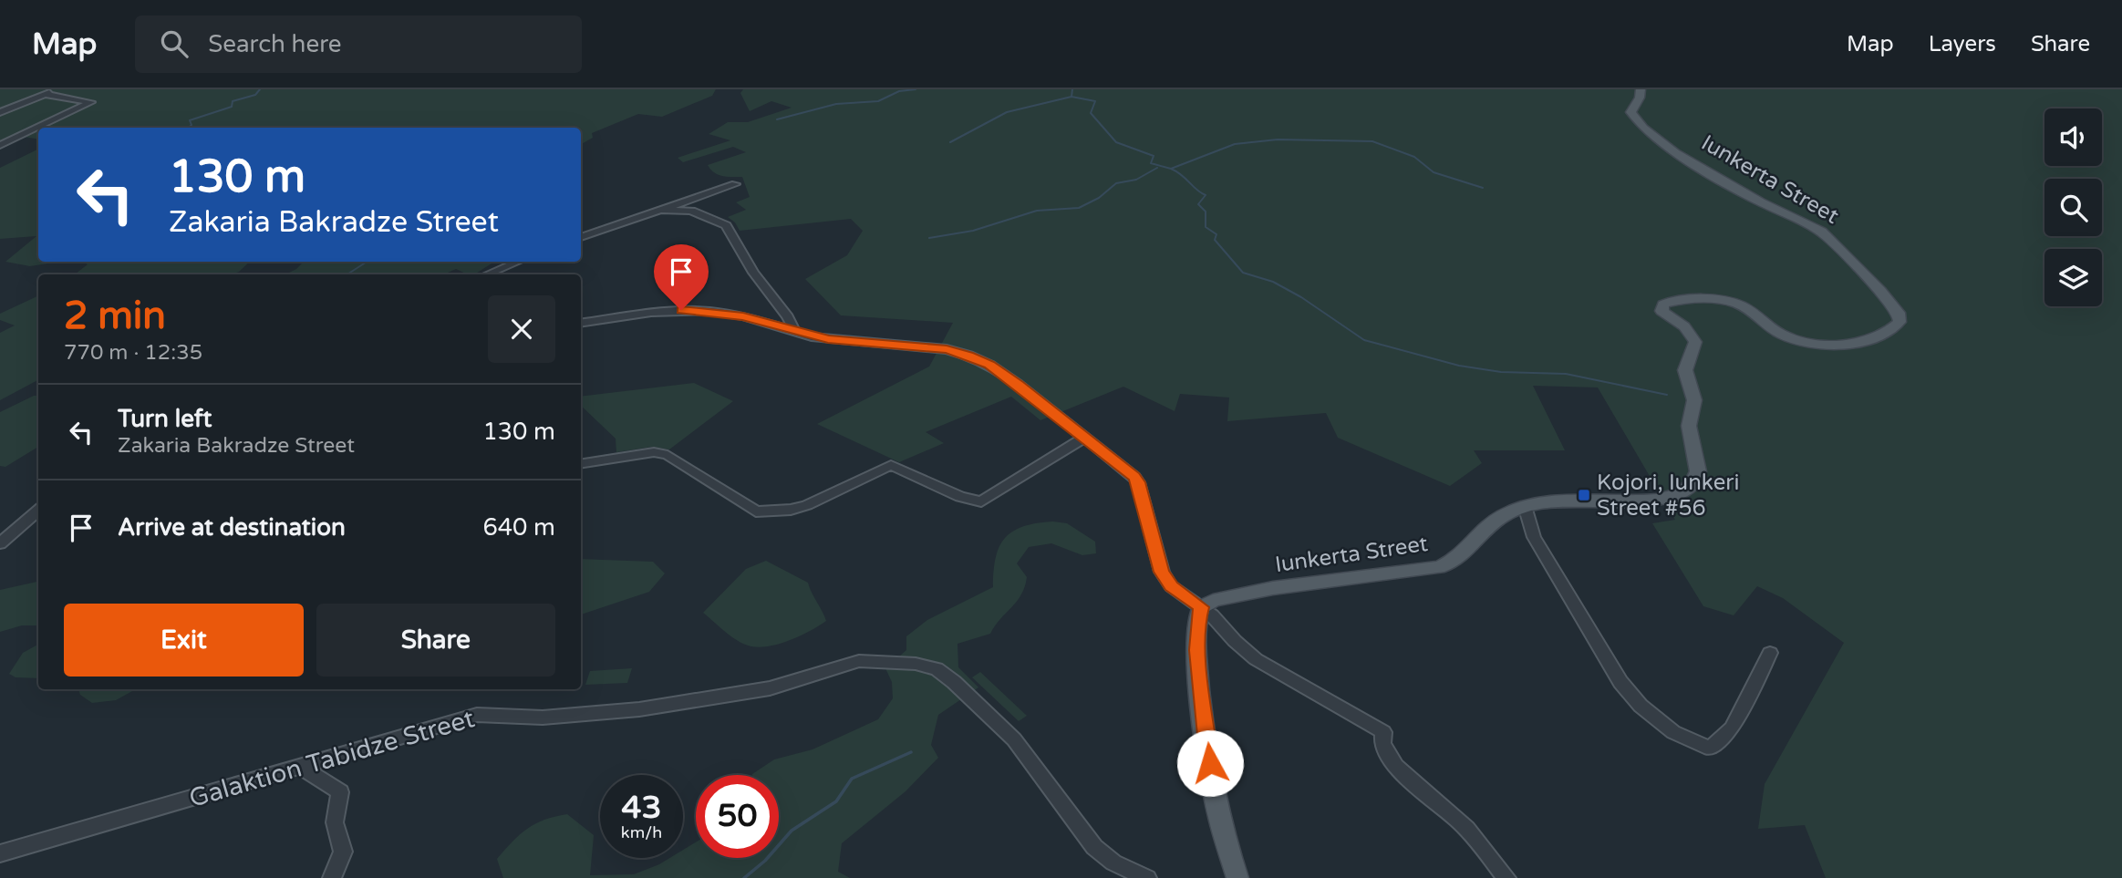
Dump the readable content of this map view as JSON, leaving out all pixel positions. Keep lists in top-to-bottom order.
{
  "streets": {
    "main road": ["Iunkerta Street"],
    "street": ["Galaktion Tabidze Street"]
  },
  "places": {
    "transit": ["Kojori, Iunkeri Street #56"]
  },
  "page": {
    "header": "Map",
    "search": "Search here",
    "nav": ["Map", "Layers", "Share"],
    "turn": ["130 m", "Zakaria Bakradze Street"],
    "heading": ["2 min", "770 m · 12:35"],
    "list": [
      {
        "name": "Turn left",
        "note": "Zakaria Bakradze Street",
        "value": "130 m"
      },
      {
        "name": "Arrive at destination",
        "value": "640 m"
      }
    ],
    "buttons": ["Exit", "Share"],
    "speed": "43 km/h",
    "limit": "50"
  }
}
